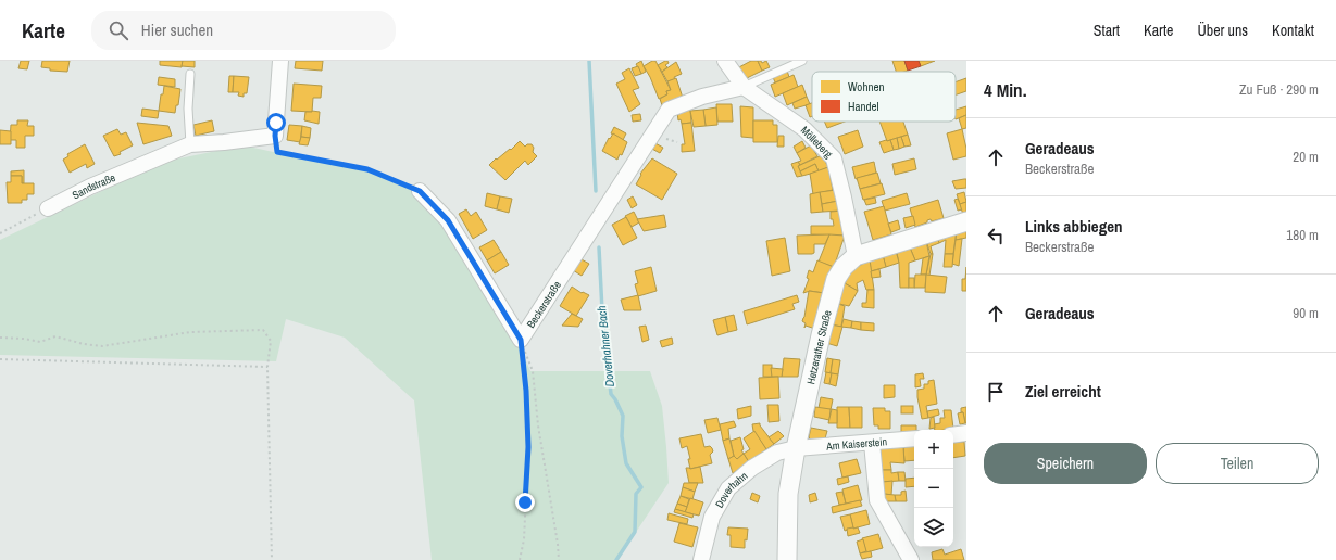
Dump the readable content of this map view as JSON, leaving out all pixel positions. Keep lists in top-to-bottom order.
{
  "streets": {
    "street": [
      "Mölleberg",
      "Sandstraße",
      "Beckerstraße",
      "Hetzerather Straße",
      "Am Kaiserstein",
      "Doverhahn"
    ]
  },
  "crossings": [
    ["Mölleberg", "Beckerstraße"],
    ["Mölleberg", "Hetzerather Straße"],
    ["Hetzerather Straße", "Am Kaiserstein"],
    ["Hetzerather Straße", "Doverhahn"],
    ["Am Kaiserstein", "Doverhahn"]
  ],
  "water": ["Doverhahner Bach"],
  "legend": ["Wohnen", "Handel"],
  "page": {
    "header": "Karte",
    "search": "Hier suchen",
    "nav": [
      "Start",
      "Karte",
      "Über uns",
      "Kontakt"
    ],
    "heading": ["4 Min.", "Zu Fuß · 290 m"],
    "list": [
      ["Geradeaus", "Beckerstraße", "20 m"],
      ["Links abbiegen", "Beckerstraße", "180 m"],
      ["Geradeaus", "90 m"],
      "Ziel erreicht"
    ],
    "map_buttons": ["+", "−"],
    "buttons": ["Speichern", "Teilen"]
  }
}
